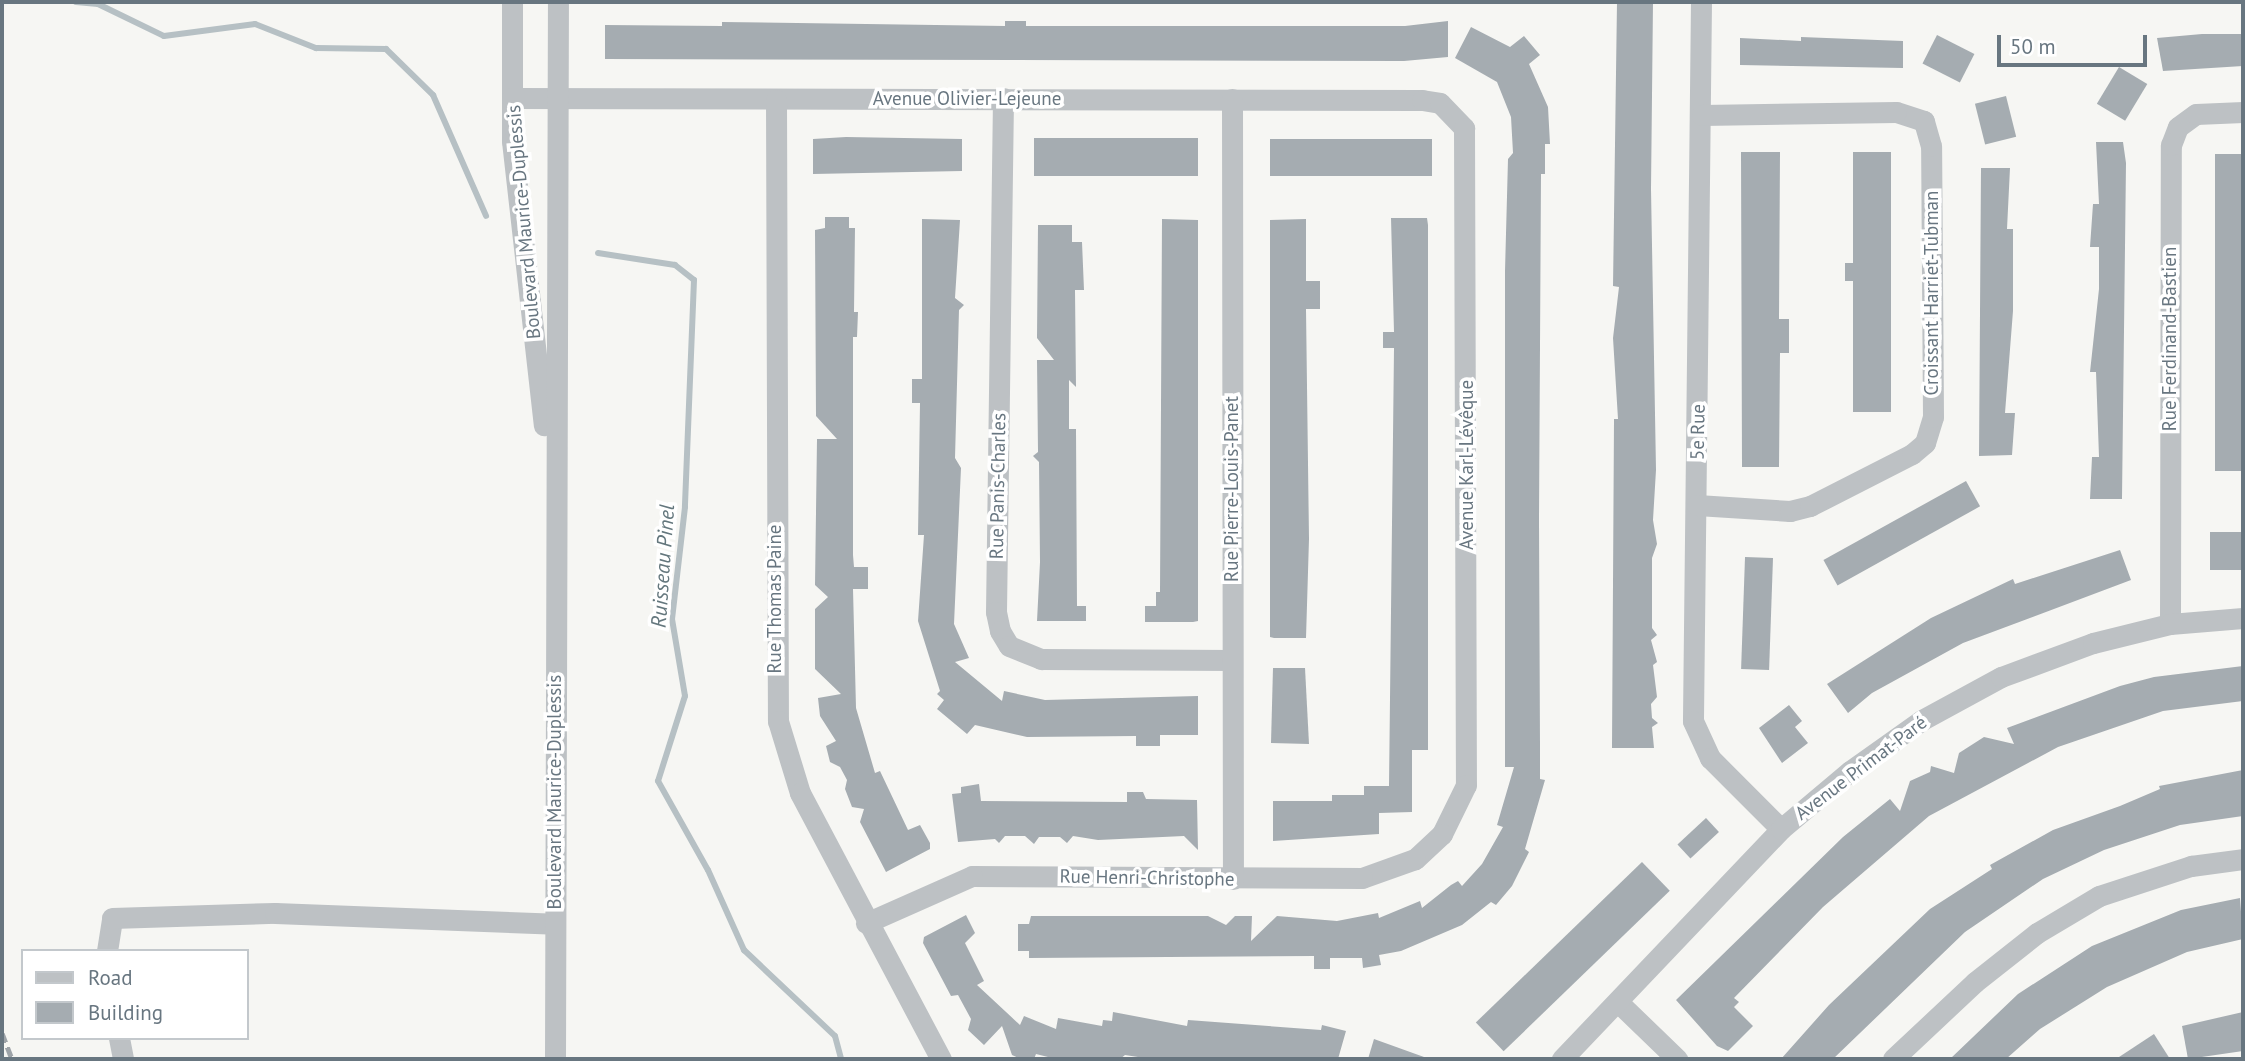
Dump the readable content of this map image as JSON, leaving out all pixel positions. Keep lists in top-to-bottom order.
{
  "streets": {
    "street": [
      "Avenue Olivier-Lejeune",
      "Boulevard Maurice-Duplessis",
      "Croissant Harriet-Tubman",
      "Rue Ferdinand-Bastien",
      "5e Rue",
      "Avenue Karl-Lévêque",
      "Rue Panis-Charles",
      "Rue Pierre-Louis-Panet",
      "Rue Thomas Paine",
      "Avenue Primat-Paré",
      "Rue Henri-Christophe"
    ]
  },
  "crossings": [
    ["Avenue Olivier-Lejeune", "Boulevard Maurice-Duplessis"],
    ["Avenue Olivier-Lejeune", "Avenue Karl-Lévêque"],
    ["Avenue Olivier-Lejeune", "Rue Panis-Charles"],
    ["Avenue Olivier-Lejeune", "Rue Pierre-Louis-Panet"],
    ["Avenue Olivier-Lejeune", "Rue Thomas Paine"],
    ["Croissant Harriet-Tubman", "5e Rue"],
    ["Rue Ferdinand-Bastien", "Avenue Primat-Paré"],
    ["5e Rue", "Avenue Primat-Paré"],
    ["Avenue Karl-Lévêque", "Rue Henri-Christophe"],
    ["Rue Panis-Charles", "Rue Pierre-Louis-Panet"],
    ["Rue Pierre-Louis-Panet", "Rue Henri-Christophe"],
    ["Rue Thomas Paine", "Rue Henri-Christophe"]
  ],
  "water": ["Ruisseau Pinel"],
  "legend": ["Road", "Building"],
  "scale_bar": "50 m"
}
